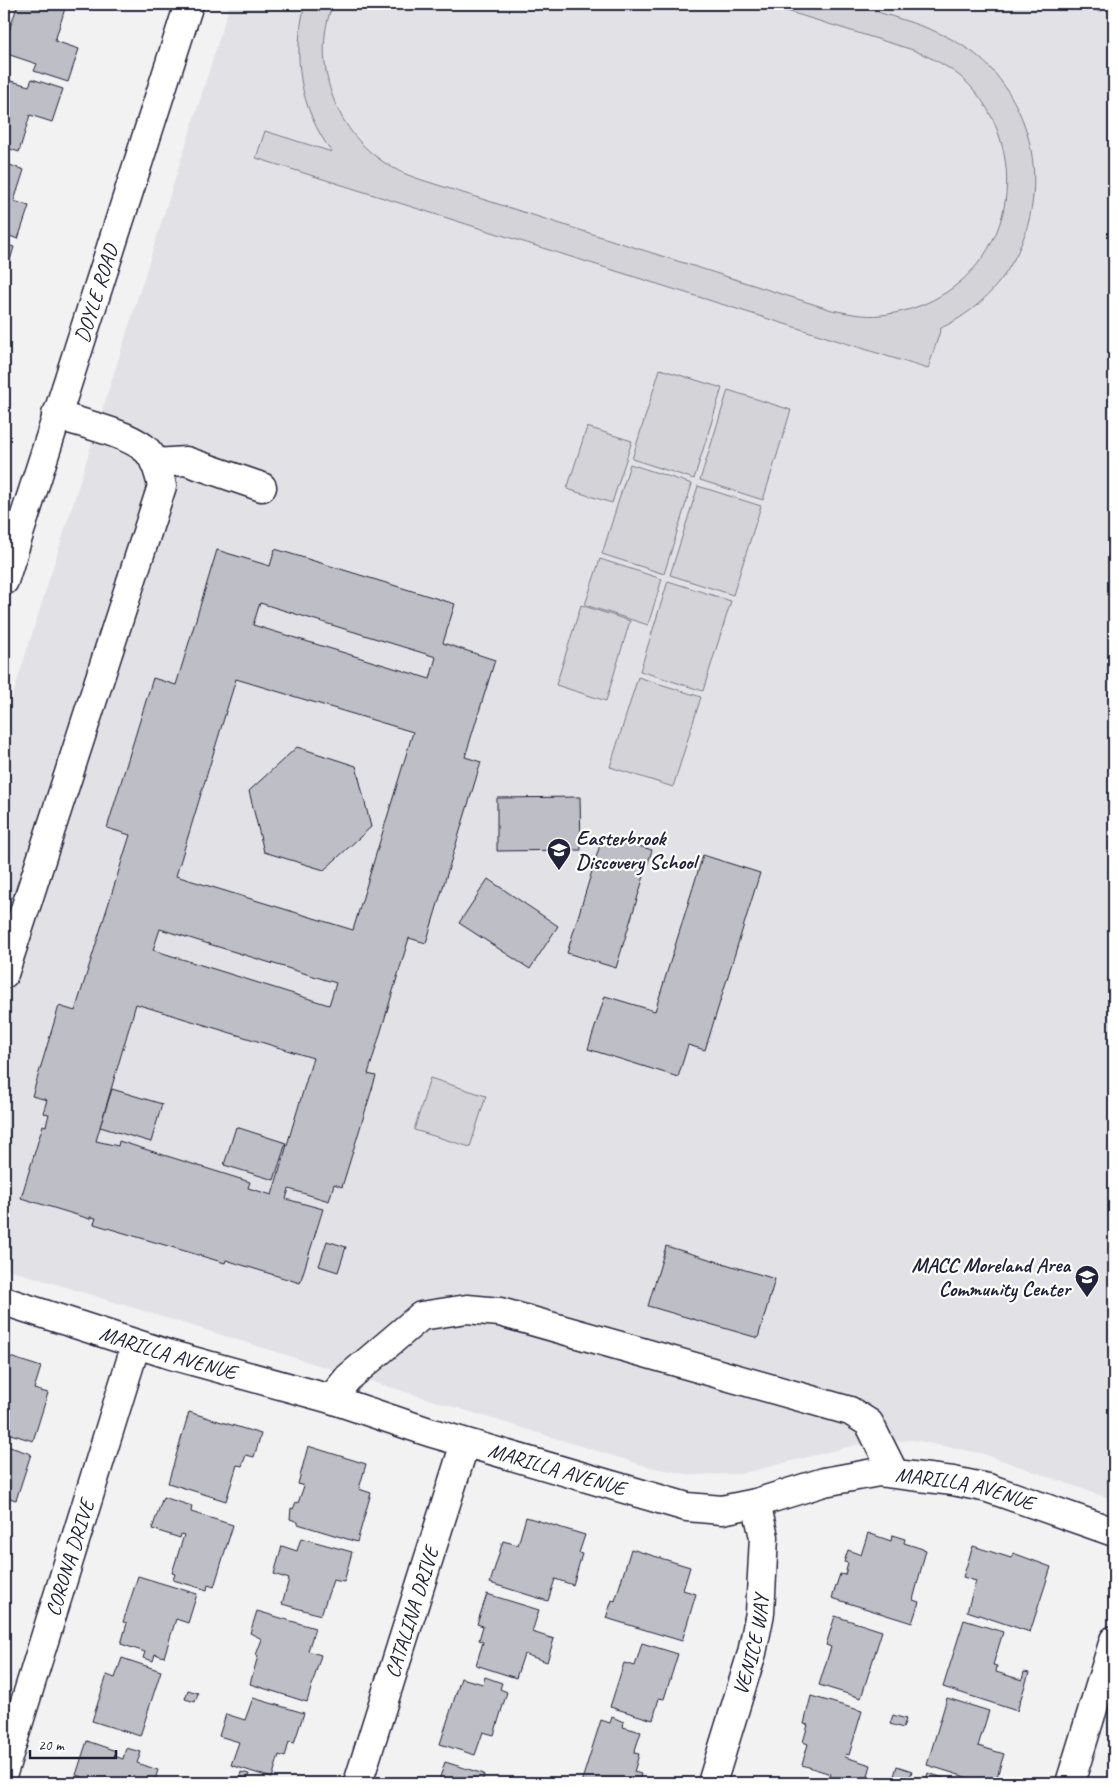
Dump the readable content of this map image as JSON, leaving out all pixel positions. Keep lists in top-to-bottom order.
{
  "streets": {
    "street": [
      "DOYLE ROAD",
      "MARILLA AVENUE",
      "CORONA DRIVE",
      "CATALINA DRIVE",
      "VENICE WAY"
    ]
  },
  "crossings": [
    ["MARILLA AVENUE", "CORONA DRIVE"],
    ["MARILLA AVENUE", "CATALINA DRIVE"],
    ["MARILLA AVENUE", "VENICE WAY"]
  ],
  "places": {
    "school or university": ["Easterbrook Discovery School", "MACC Moreland Area Community Center"]
  },
  "scale_bar": "20 m"
}
